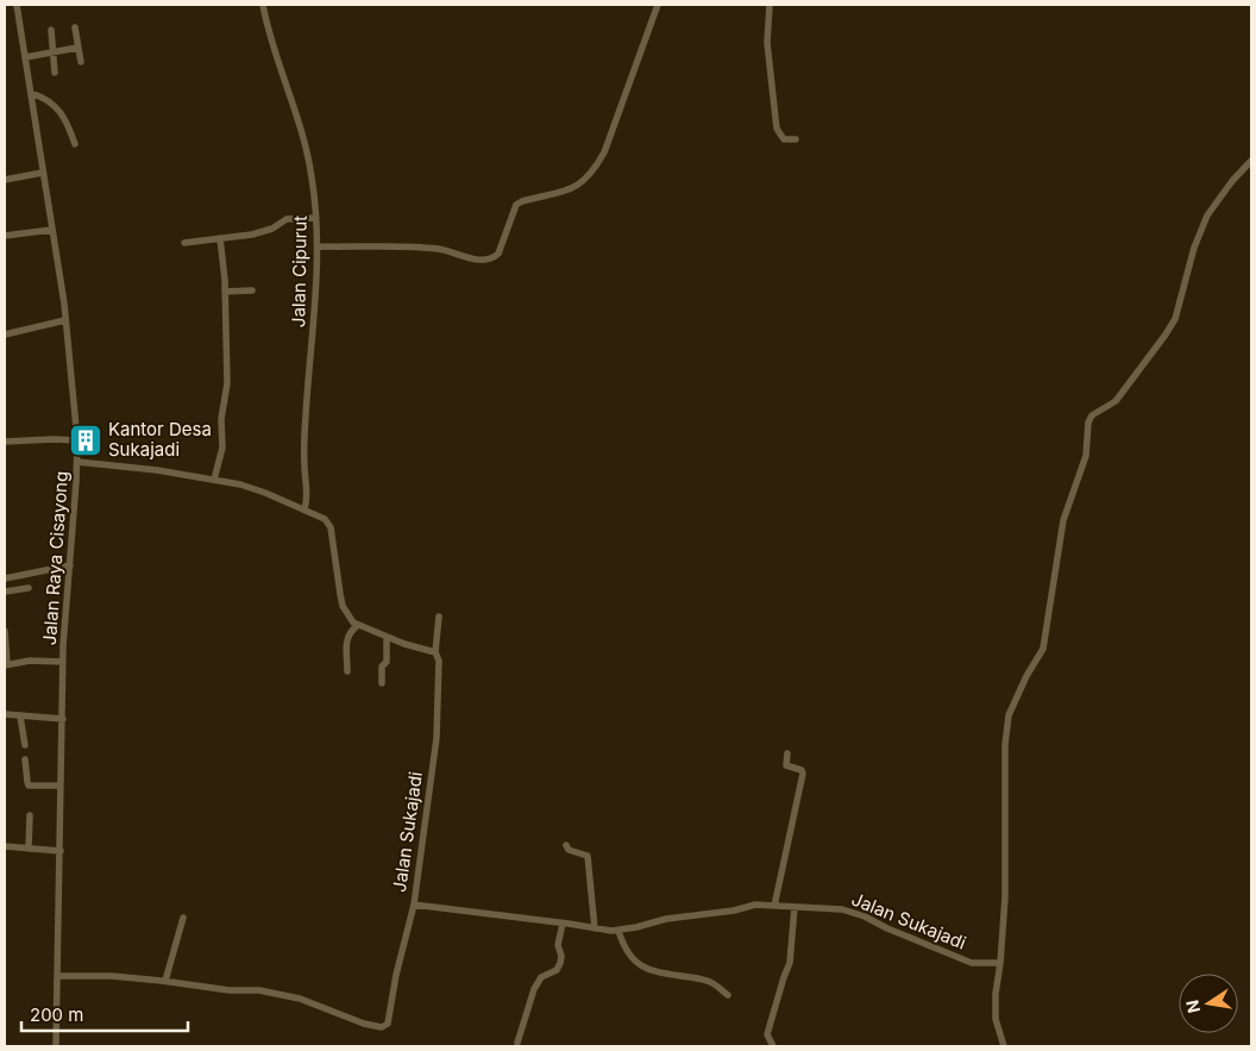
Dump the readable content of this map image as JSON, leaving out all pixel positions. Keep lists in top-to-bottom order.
{
  "streets": {
    "street": ["Jalan Cipurut", "Jalan Raya Cisayong", "Jalan Sukajadi"]
  },
  "places": {
    "building": ["Kantor Desa Sukajadi"]
  },
  "scale_bar": "200 m",
  "north": "left"
}
